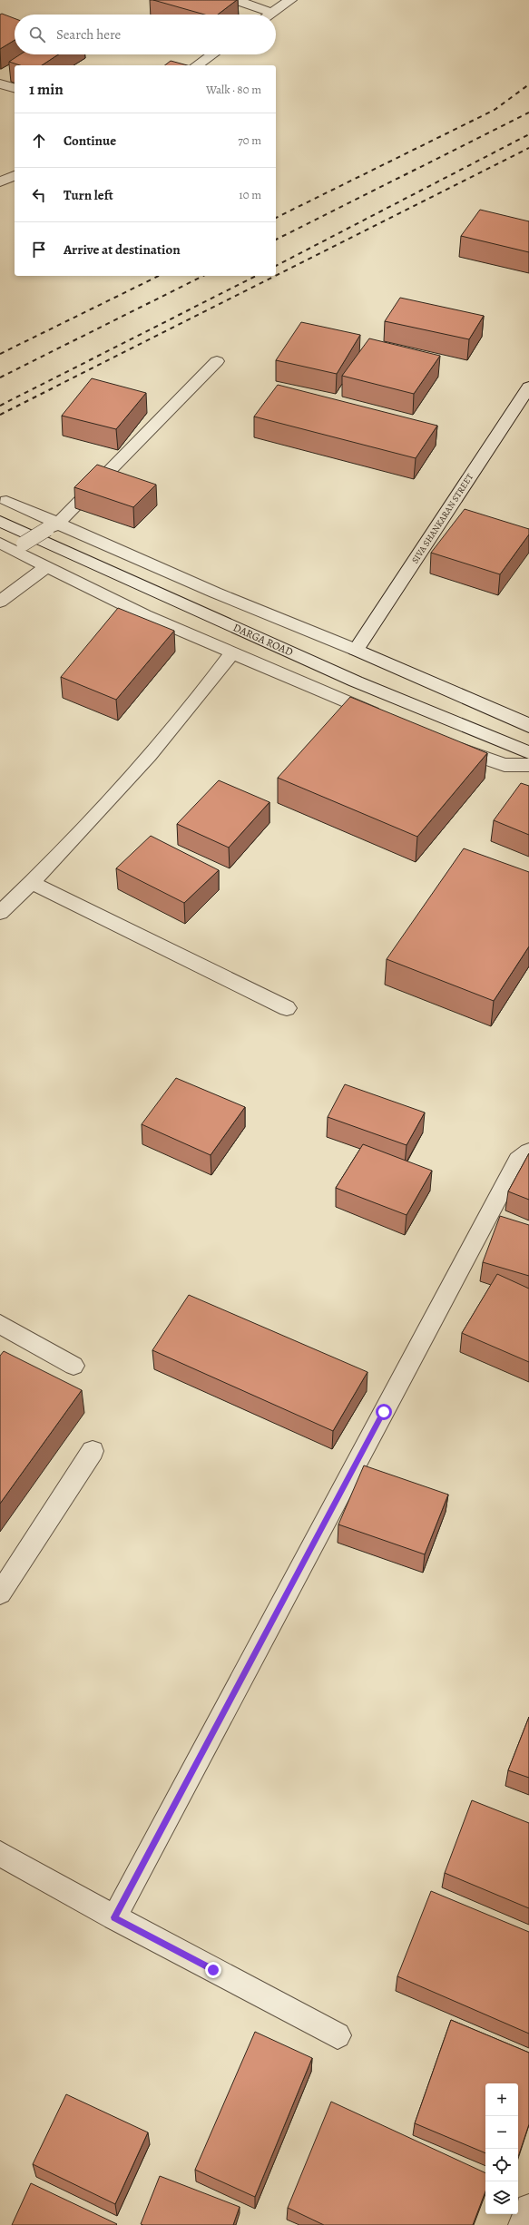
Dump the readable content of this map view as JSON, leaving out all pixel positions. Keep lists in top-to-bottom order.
{
  "streets": {
    "street": ["SIVA SHANKARAN STREET", "DARGA ROAD"]
  },
  "page": {
    "search": "Search here",
    "heading": ["1 min", "Walk · 80 m"],
    "list": [
      ["Continue", "70 m"],
      ["Turn left", "10 m"],
      "Arrive at destination"
    ],
    "map_buttons": ["+", "−"]
  }
}
